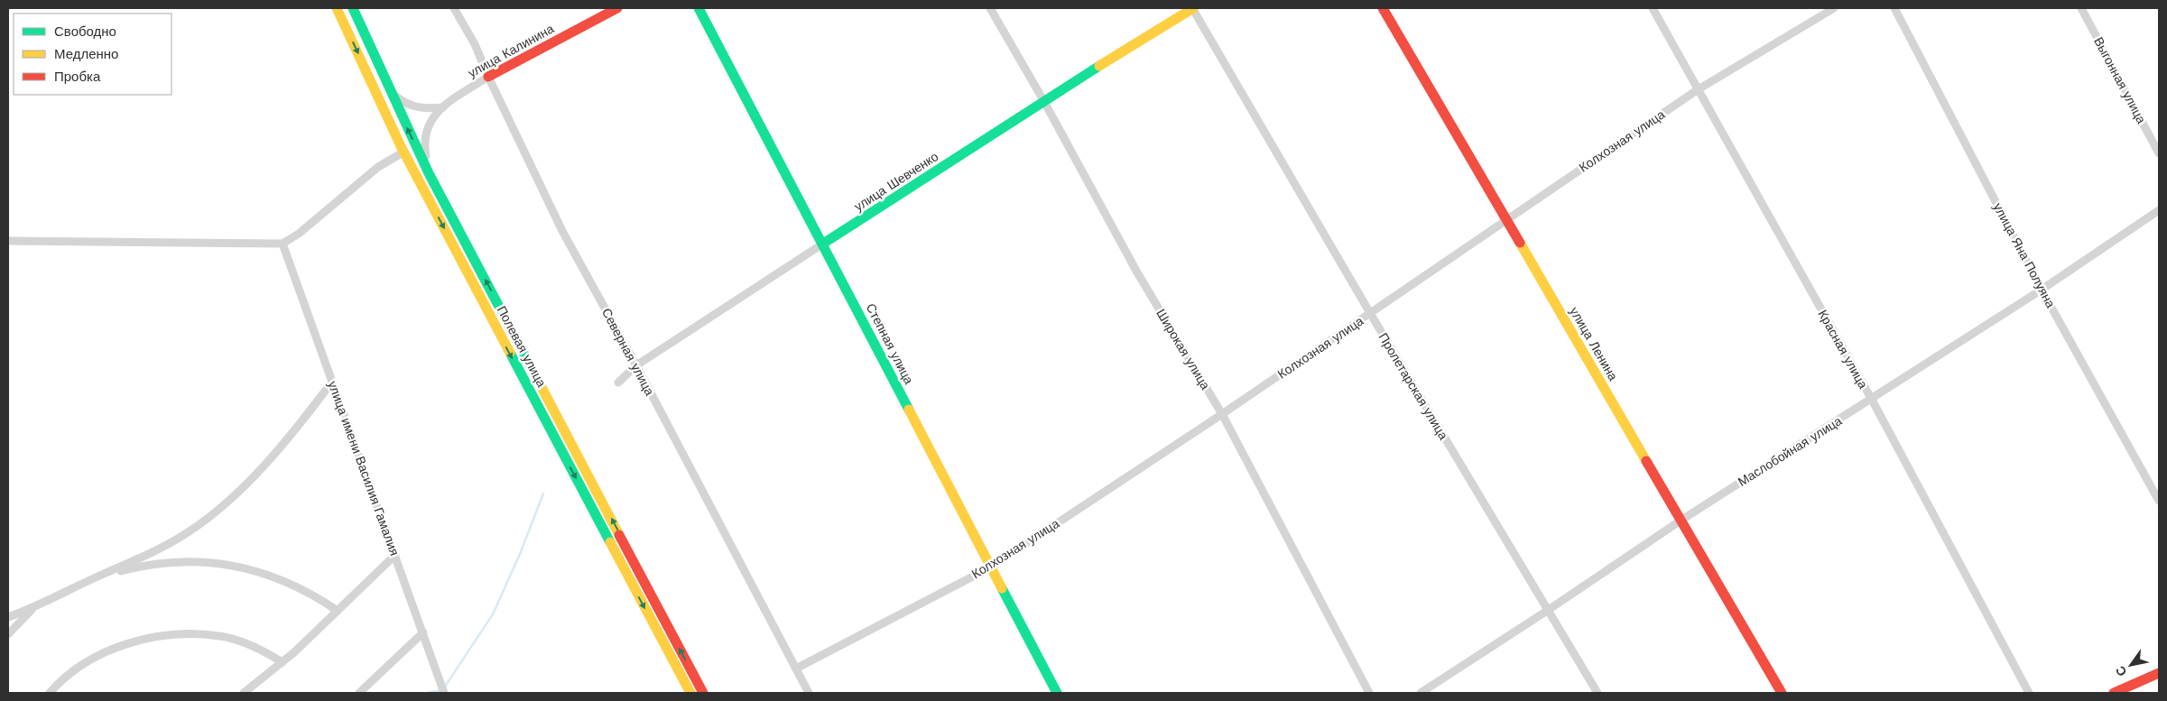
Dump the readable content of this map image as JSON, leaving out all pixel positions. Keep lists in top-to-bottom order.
{
  "streets": {
    "main road": [
      "улица Калинина",
      "улица Шевченко",
      "Степная улица",
      "улица Ленина",
      "Полевая улица"
    ],
    "street": [
      "Выгонная улица",
      "Колхозная улица",
      "улица Яна Полуяна",
      "Широкая улица",
      "Красная улица",
      "Северная улица",
      "Пролетарская улица",
      "Маслобойная улица",
      "улица имени Василия Гамалия"
    ]
  },
  "crossings": [
    ["улица Калинина", "Северная улица"],
    ["Колхозная улица", "Степная улица"],
    ["Колхозная улица", "улица Ленина"],
    ["Колхозная улица", "Широкая улица"],
    ["Колхозная улица", "Красная улица"],
    ["Колхозная улица", "Северная улица"],
    ["Колхозная улица", "Пролетарская улица"],
    ["улица Шевченко", "Степная улица"],
    ["улица Шевченко", "Широкая улица"],
    ["улица Шевченко", "Северная улица"],
    ["улица Шевченко", "Пролетарская улица"],
    ["улица Яна Полуяна", "Маслобойная улица"],
    ["улица Ленина", "Маслобойная улица"],
    ["Красная улица", "Маслобойная улица"],
    ["Пролетарская улица", "Маслобойная улица"]
  ],
  "legend": ["Свободно", "Медленно", "Пробка"],
  "north": "bottom left"
}
